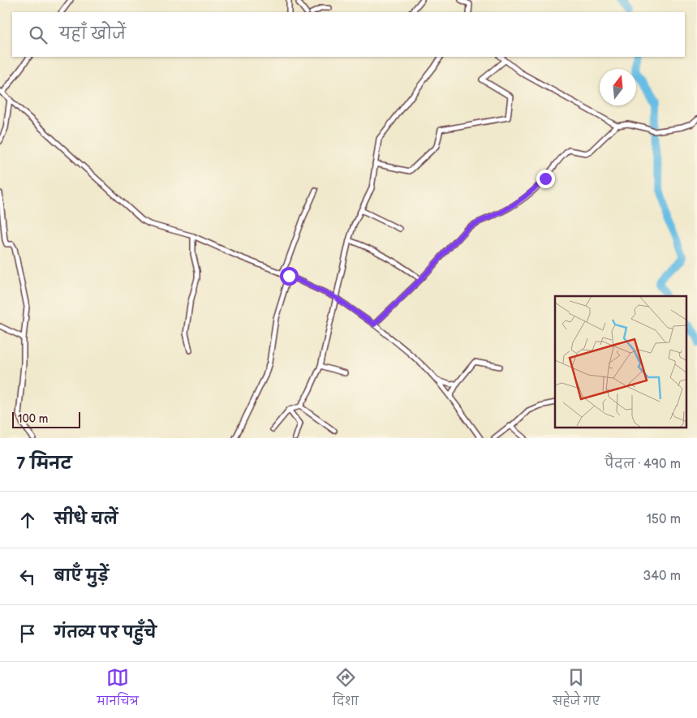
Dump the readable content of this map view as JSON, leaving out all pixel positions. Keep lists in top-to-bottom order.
{
  "scale_bar": "100 m",
  "north": "top",
  "page": {
    "search": "यहाँ खोजें",
    "scale": "100 m",
    "heading": ["7 मिनट", "पैदल · 490 m"],
    "list": [
      ["सीधे चलें", "150 m"],
      ["बाएँ मुड़ें", "340 m"],
      "गंतव्य पर पहुँचे"
    ],
    "nav": ["मानचित्र", "दिशा", "सहेजे गए"]
  }
}
